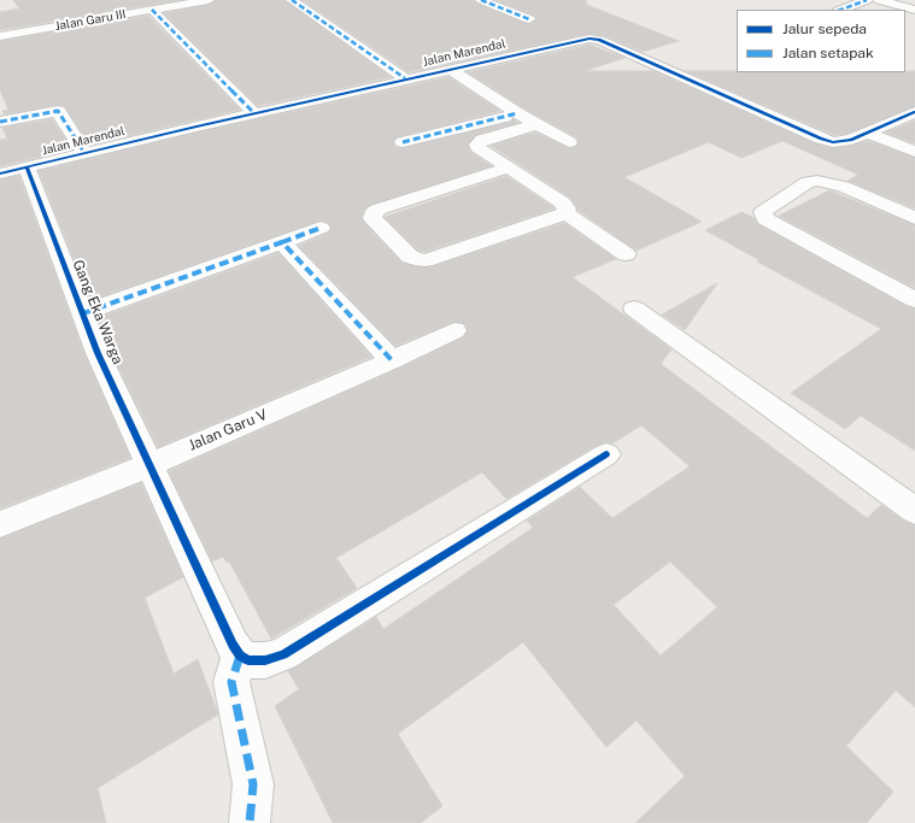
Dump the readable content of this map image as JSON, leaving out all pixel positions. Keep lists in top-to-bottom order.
{
  "streets": {
    "street": [
      "Jalan Garu III",
      "Jalan Marendal",
      "Gang Eka Warga",
      "Jalan Garu V"
    ]
  },
  "crossings": [
    ["Jalan Marendal", "Gang Eka Warga"],
    ["Gang Eka Warga", "Jalan Garu V"]
  ],
  "legend": ["Jalur sepeda", "Jalan setapak"]
}
